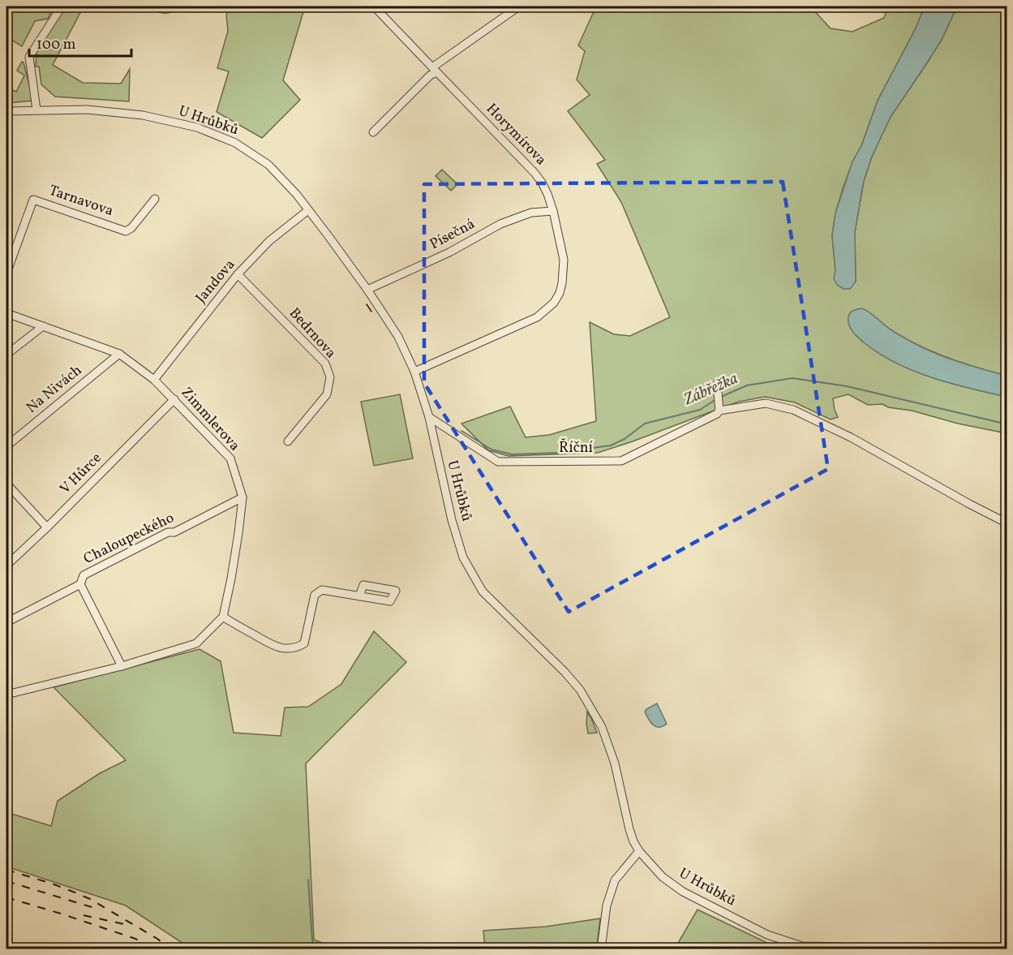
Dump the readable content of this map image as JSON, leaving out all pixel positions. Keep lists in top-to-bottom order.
{
  "streets": {
    "street": [
      "U Hrůbků",
      "Horymírova",
      "Tarnavova",
      "Písečná",
      "Jandova",
      "Bedrnova",
      "Na Nivách",
      "Zimmlerova",
      "Říční",
      "V Hůrce",
      "Chaloupeckého"
    ]
  },
  "crossings": [
    ["U Hrůbků", "Horymírova"],
    ["U Hrůbků", "Písečná"],
    ["U Hrůbků", "Jandova"],
    ["U Hrůbků", "Říční"],
    ["Horymírova", "Písečná"],
    ["Jandova", "Bedrnova"],
    ["Jandova", "Zimmlerova"],
    ["Na Nivách", "Zimmlerova"],
    ["Zimmlerova", "V Hůrce"],
    ["Zimmlerova", "Chaloupeckého"]
  ],
  "water": ["Zábřežka"],
  "scale_bar": "100 m"
}
